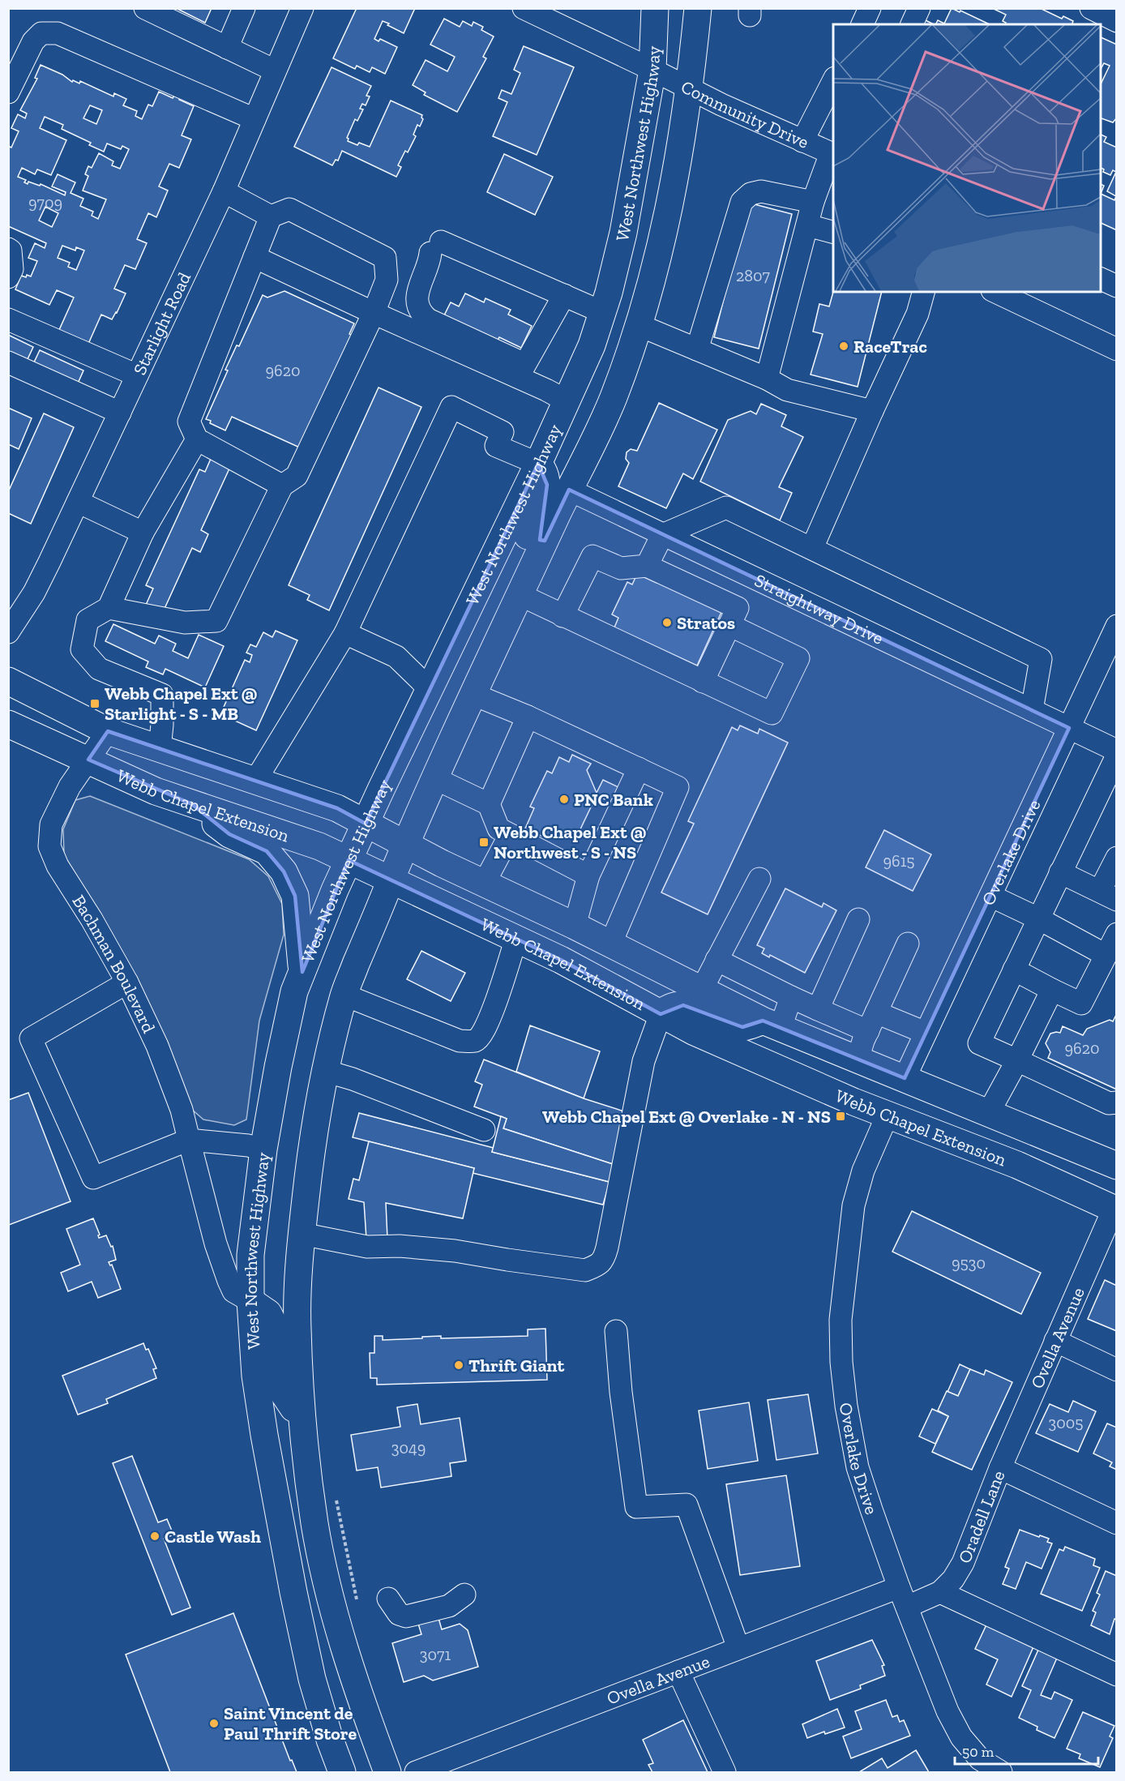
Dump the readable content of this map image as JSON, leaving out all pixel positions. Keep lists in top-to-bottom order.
{
  "streets": {
    "main road": ["West Northwest Highway", "Webb Chapel Extension"],
    "street": [
      "Community Drive",
      "Starlight Road",
      "Straightway Drive",
      "Overlake Drive",
      "Bachman Boulevard",
      "Ovella Avenue",
      "Oradell Lane"
    ]
  },
  "crossings": [
    ["Community Drive", "West Northwest Highway"],
    ["West Northwest Highway", "Webb Chapel Extension"],
    ["West Northwest Highway", "Bachman Boulevard"],
    ["Straightway Drive", "Overlake Drive"],
    ["Webb Chapel Extension", "Overlake Drive"],
    ["Webb Chapel Extension", "Bachman Boulevard"],
    ["Webb Chapel Extension", "Ovella Avenue"],
    ["Overlake Drive", "Ovella Avenue"],
    ["Overlake Drive", "Oradell Lane"],
    ["Ovella Avenue", "Oradell Lane"]
  ],
  "places": {
    "other": [
      "RaceTrac",
      "Stratos",
      "PNC Bank",
      "Thrift Giant",
      "Castle Wash",
      "Saint Vincent de Paul Thrift Store"
    ],
    "transit": ["Webb Chapel Ext @ Starlight - S - MB", "Webb Chapel Ext @ Northwest - S - NS", "Webb Chapel Ext @ Overlake - N - NS"]
  },
  "house_numbers": [
    "9709",
    "2807",
    "9620",
    "9615",
    "9620",
    "9530",
    "3005",
    "3049",
    "3071"
  ],
  "scale_bar": "50 m"
}
